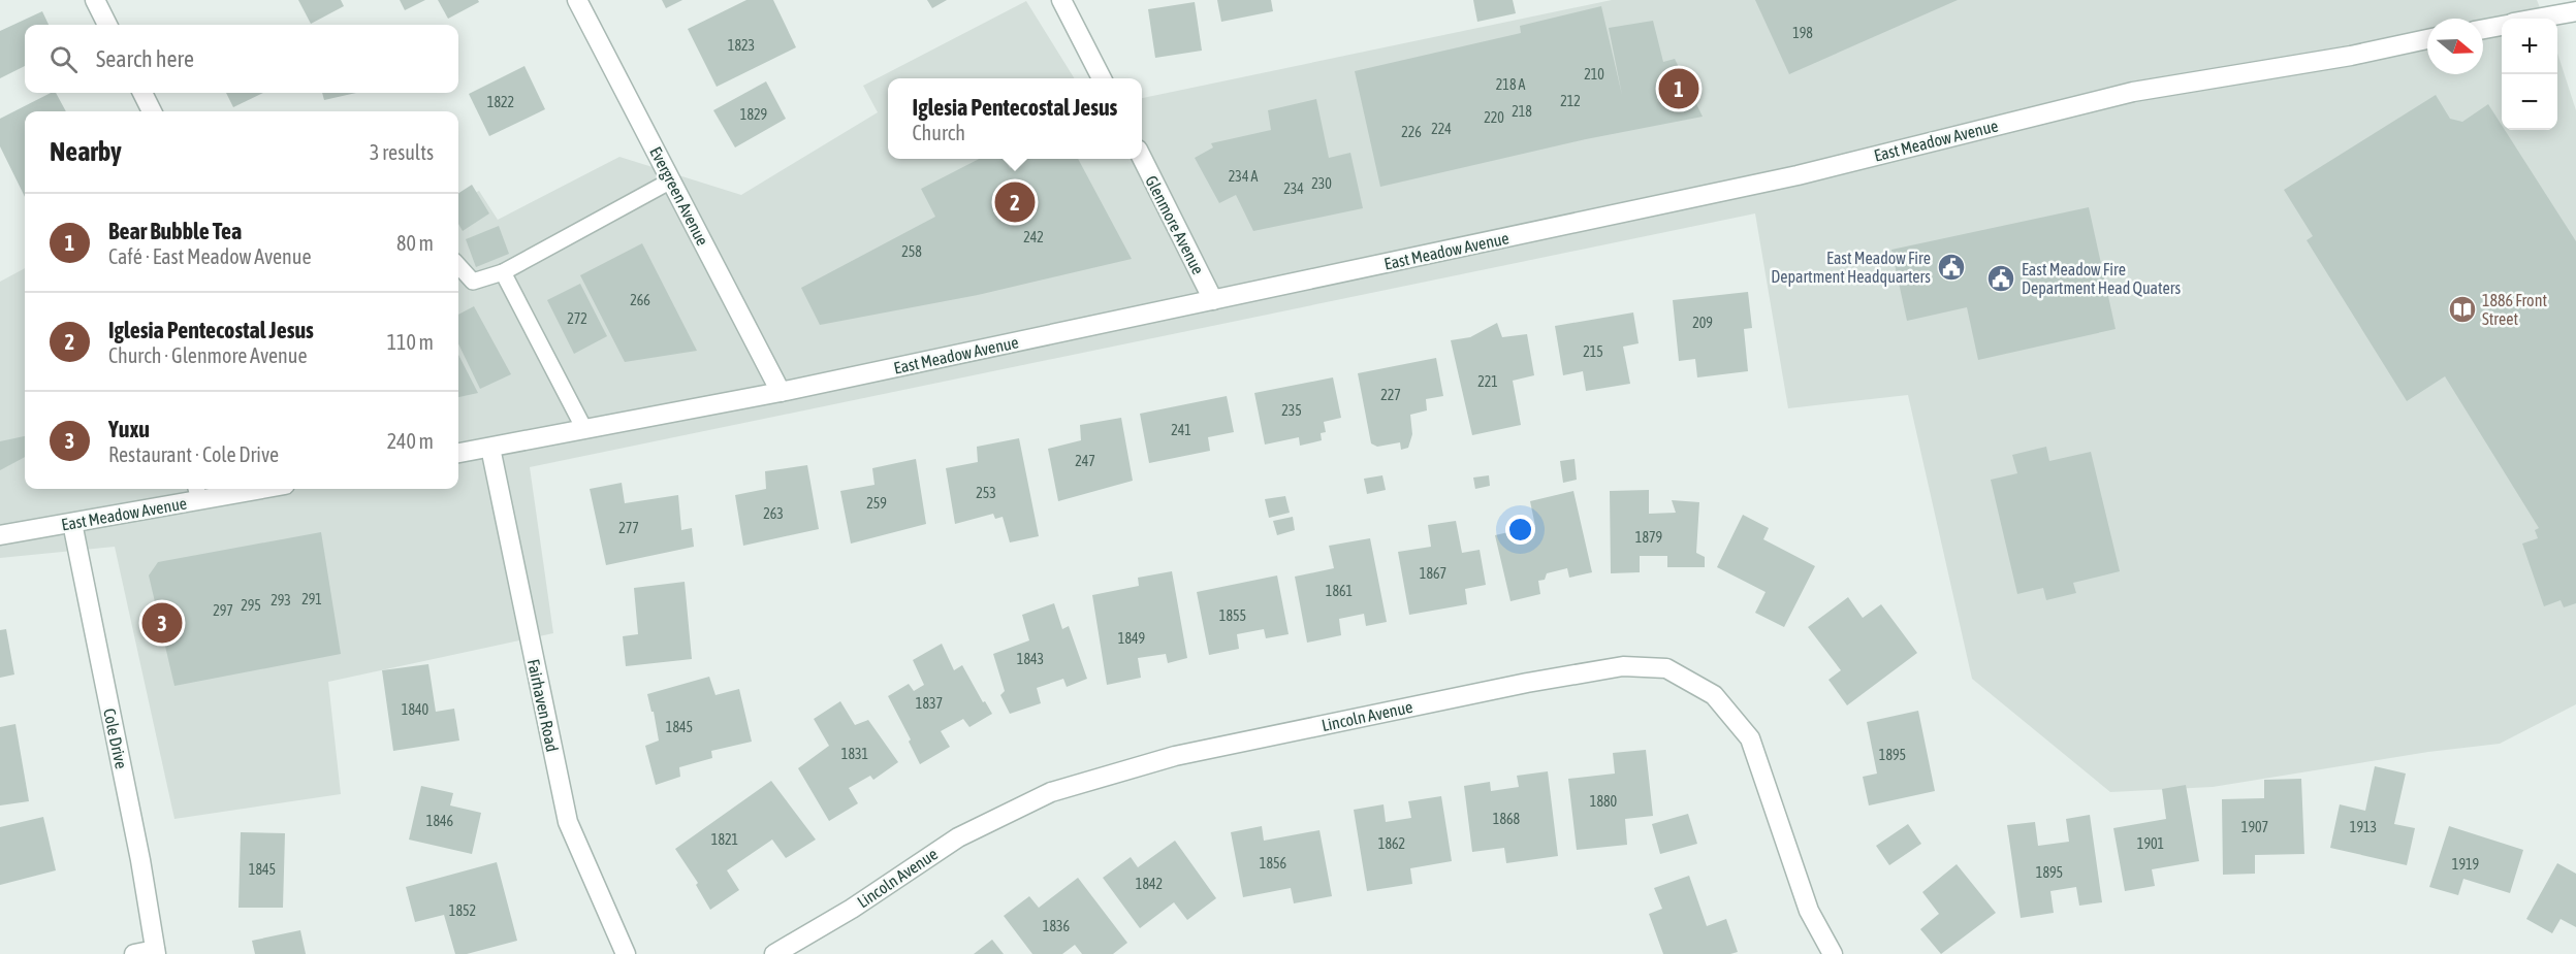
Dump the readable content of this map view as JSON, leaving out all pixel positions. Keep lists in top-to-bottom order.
{
  "streets": {
    "street": [
      "East Meadow Avenue",
      "Evergreen Avenue",
      "Glenmore Avenue",
      "Fairhaven Road",
      "Lincoln Avenue",
      "Cole Drive"
    ]
  },
  "crossings": [
    ["East Meadow Avenue", "Evergreen Avenue"],
    ["East Meadow Avenue", "Glenmore Avenue"],
    ["East Meadow Avenue", "Fairhaven Road"],
    ["East Meadow Avenue", "Cole Drive"]
  ],
  "places": {
    "public building": ["East Meadow Fire Department Headquarters", "East Meadow Fire Department Head Quaters"],
    "library": ["1886 Front Street"]
  },
  "house_numbers": [
    "198",
    "1823",
    "210",
    "218 A",
    "212",
    "1822",
    "218",
    "1829",
    "220",
    "224",
    "226",
    "234 A",
    "230",
    "234",
    "242",
    "258",
    "266",
    "272",
    "209",
    "215",
    "221",
    "227",
    "235",
    "241",
    "247",
    "253",
    "259",
    "263",
    "277",
    "1879",
    "1867",
    "1861",
    "291",
    "293",
    "295",
    "297",
    "1855",
    "1849",
    "1843",
    "1837",
    "1840",
    "1845",
    "1831",
    "1895",
    "1880",
    "1868",
    "1846",
    "1907",
    "1913",
    "1821",
    "1862",
    "1901",
    "1856",
    "1919",
    "1845",
    "1895",
    "1842",
    "1852",
    "1836"
  ],
  "north": "right",
  "page": {
    "map_buttons": ["+", "−"],
    "search": "Search here",
    "pins": ["1", "2", "3"],
    "popup": ["Iglesia Pentecostal Jesus", "Church"],
    "heading": ["Nearby", "3 results"],
    "list": [
      {
        "mark": "1",
        "name": "Bear Bubble Tea",
        "note": "Café · East Meadow Avenue",
        "value": "80 m"
      },
      {
        "mark": "2",
        "name": "Iglesia Pentecostal Jesus",
        "note": "Church · Glenmore Avenue",
        "value": "110 m"
      },
      {
        "mark": "3",
        "name": "Yuxu",
        "note": "Restaurant · Cole Drive",
        "value": "240 m"
      }
    ]
  }
}
